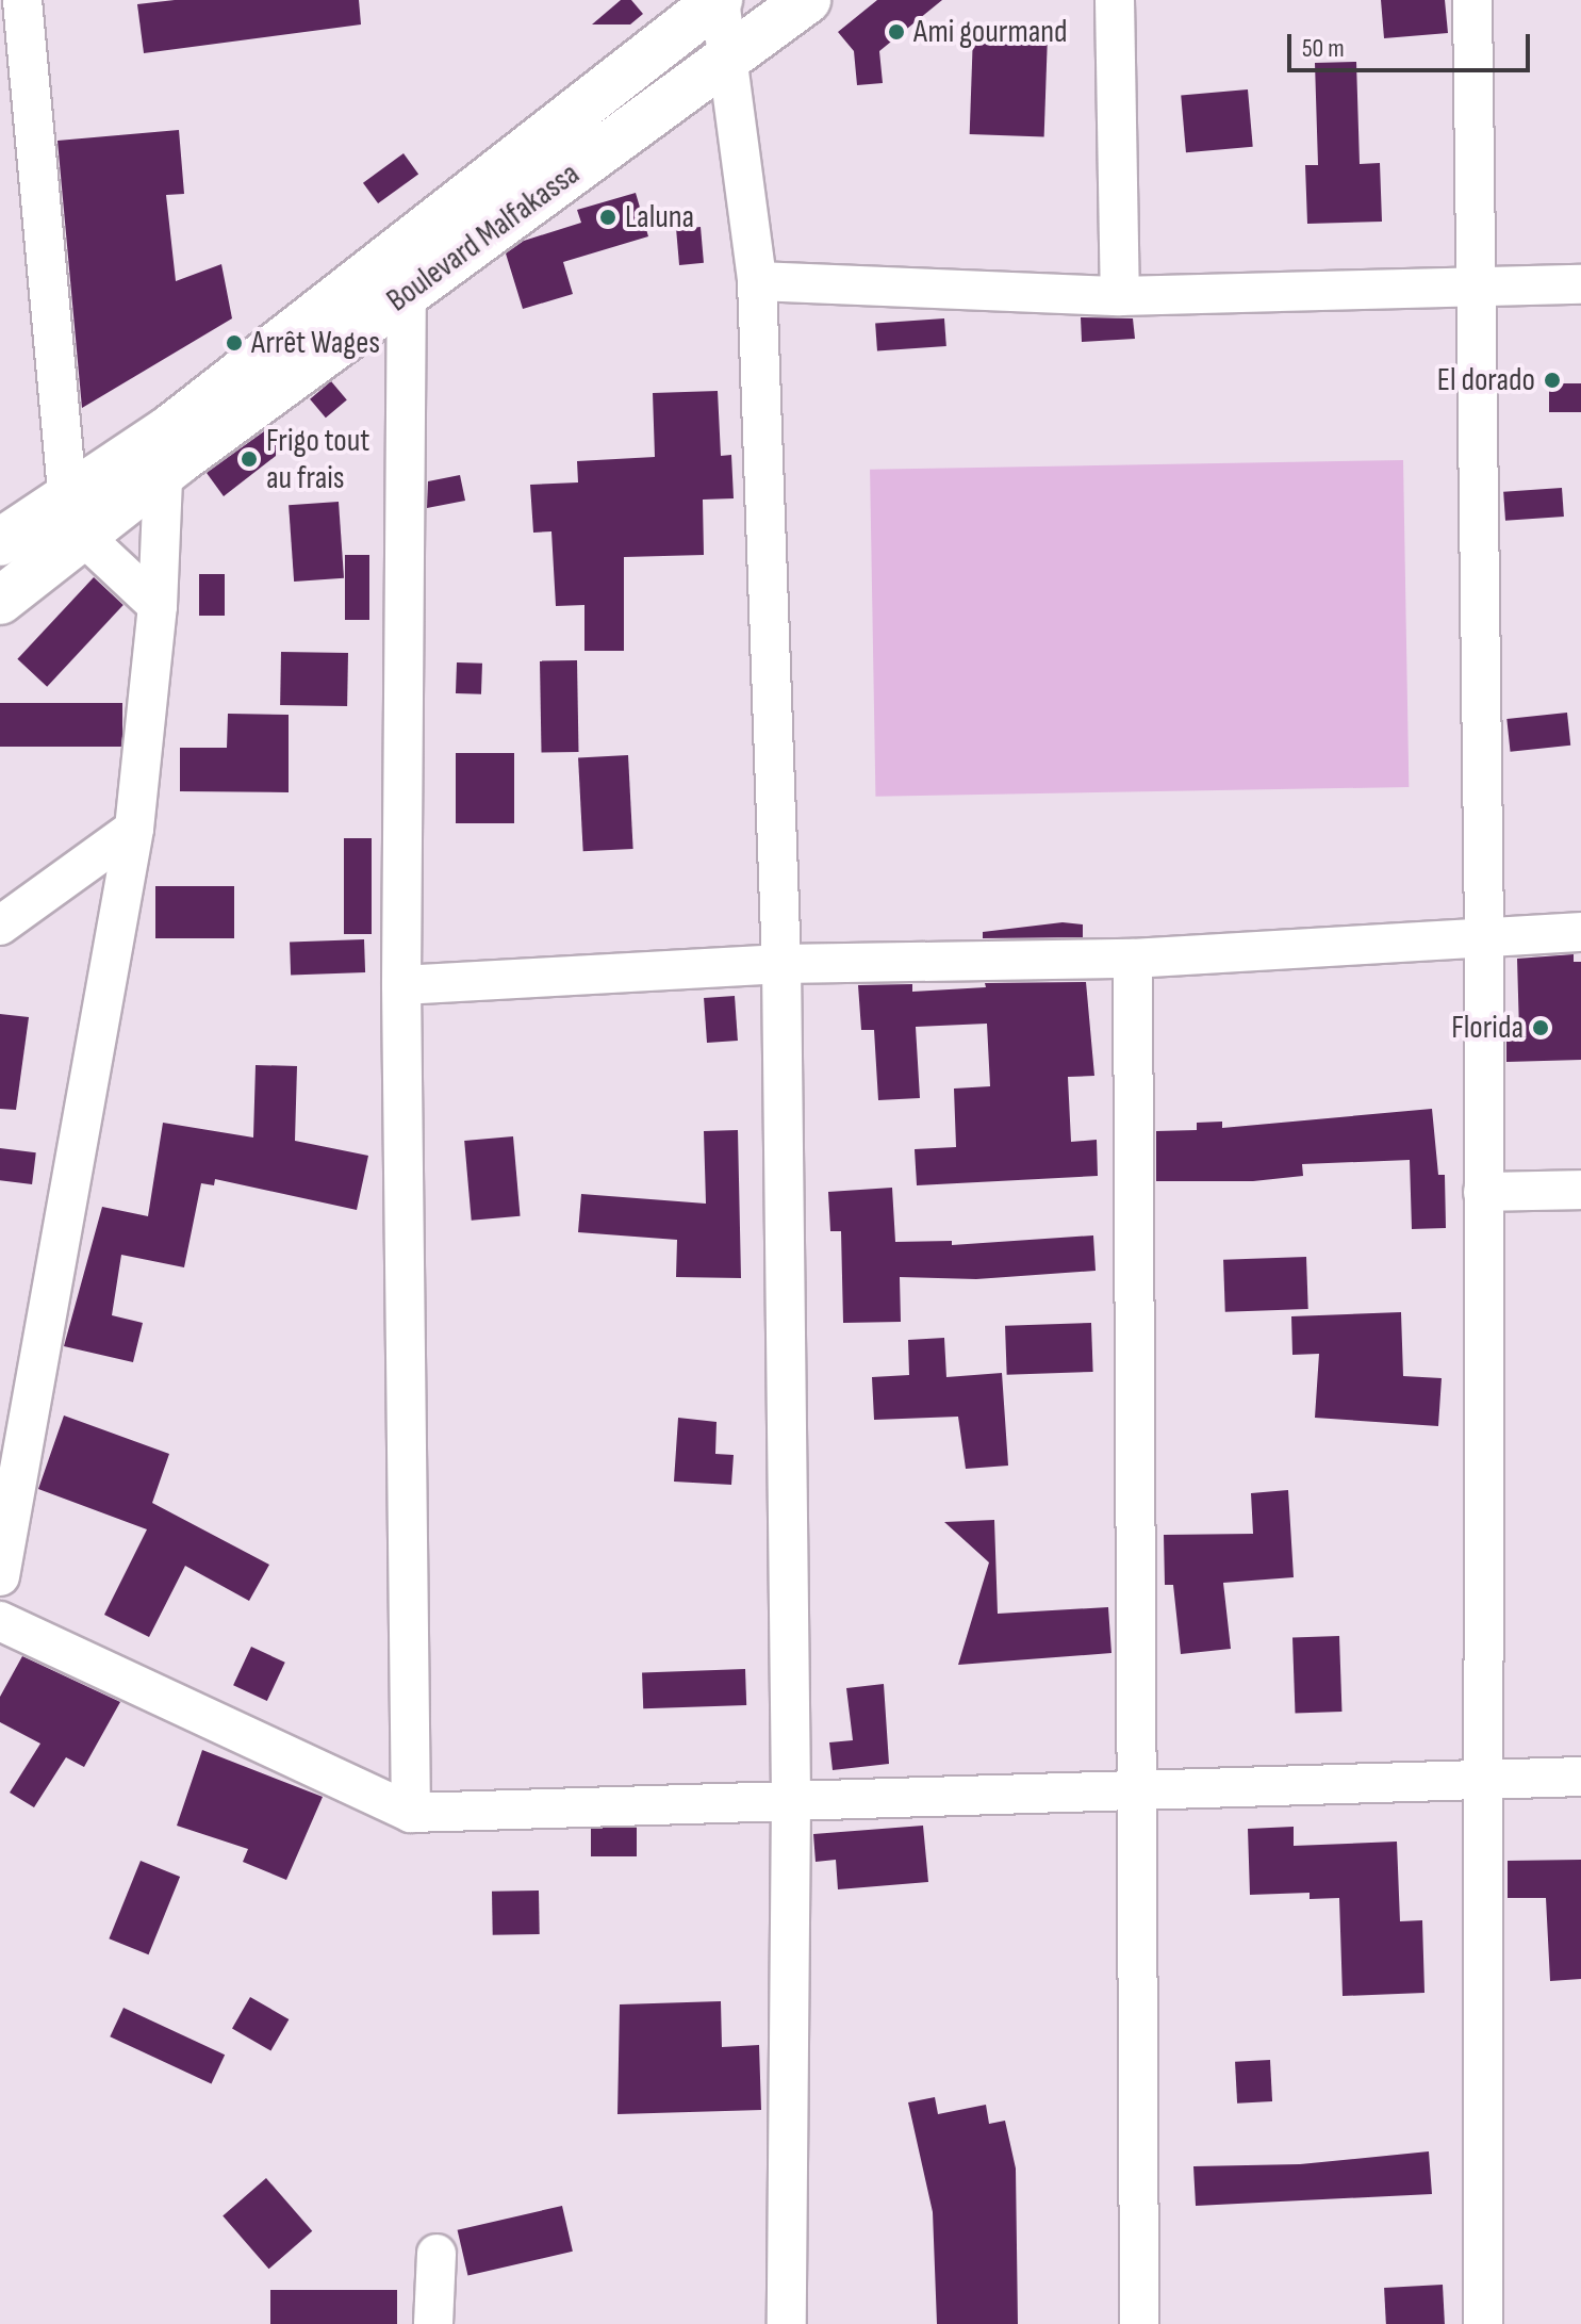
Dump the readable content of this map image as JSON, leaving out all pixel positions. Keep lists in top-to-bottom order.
{
  "streets": {
    "main road": ["Boulevard Malfakassa"]
  },
  "places": [
    "Ami gourmand",
    "Laluna",
    "Arrêt Wages",
    "El dorado",
    "Frigo tout au frais",
    "Florida"
  ],
  "scale_bar": "50 m"
}
